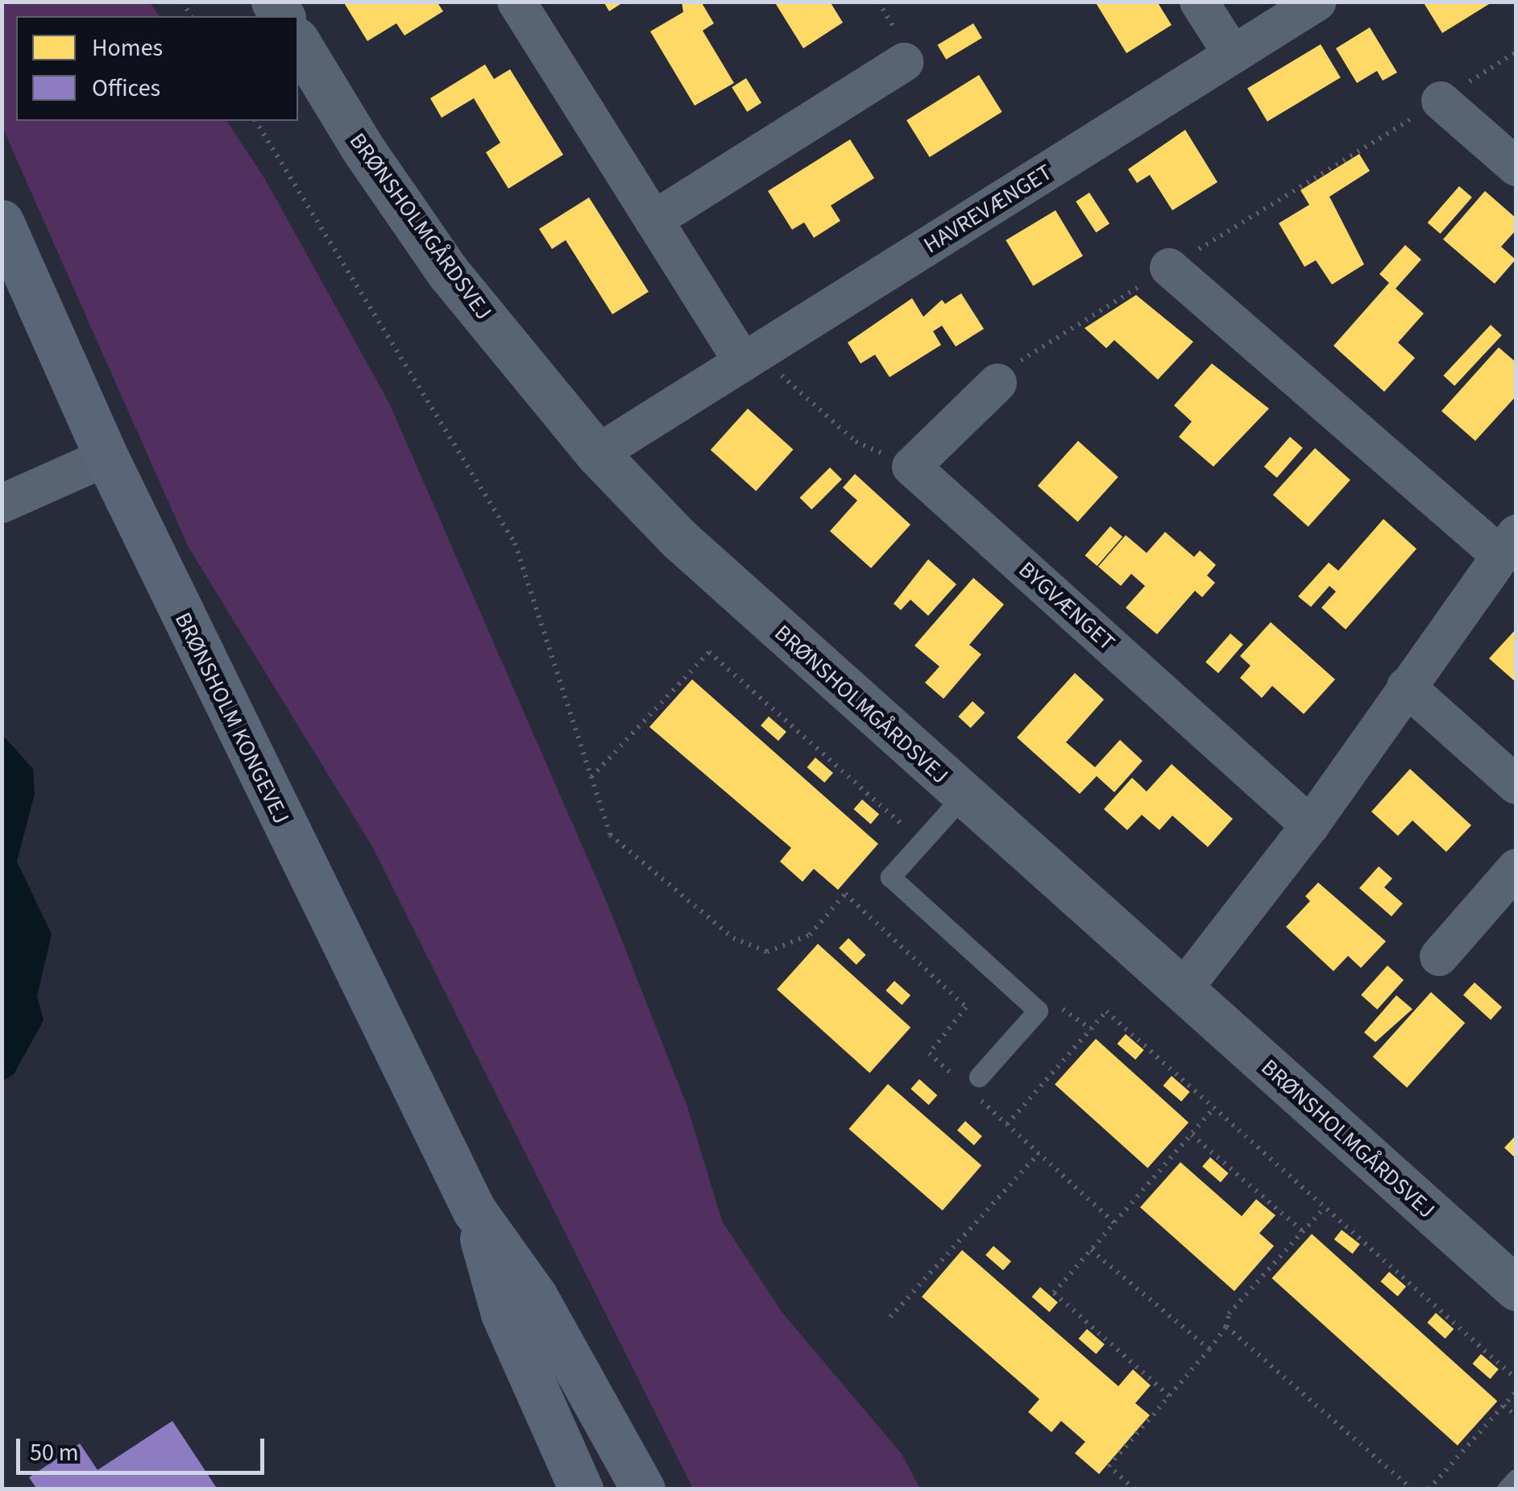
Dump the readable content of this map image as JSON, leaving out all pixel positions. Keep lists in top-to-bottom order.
{
  "streets": {
    "main road": ["BRØNSHOLM KONGEVEJ"],
    "street": ["HAVREVÆNGET", "BRØNSHOLMGÅRDSVEJ", "BYGVÆNGET"]
  },
  "crossings": [
    ["HAVREVÆNGET", "BRØNSHOLMGÅRDSVEJ"]
  ],
  "legend": ["Homes", "Offices"],
  "scale_bar": "50 m"
}
